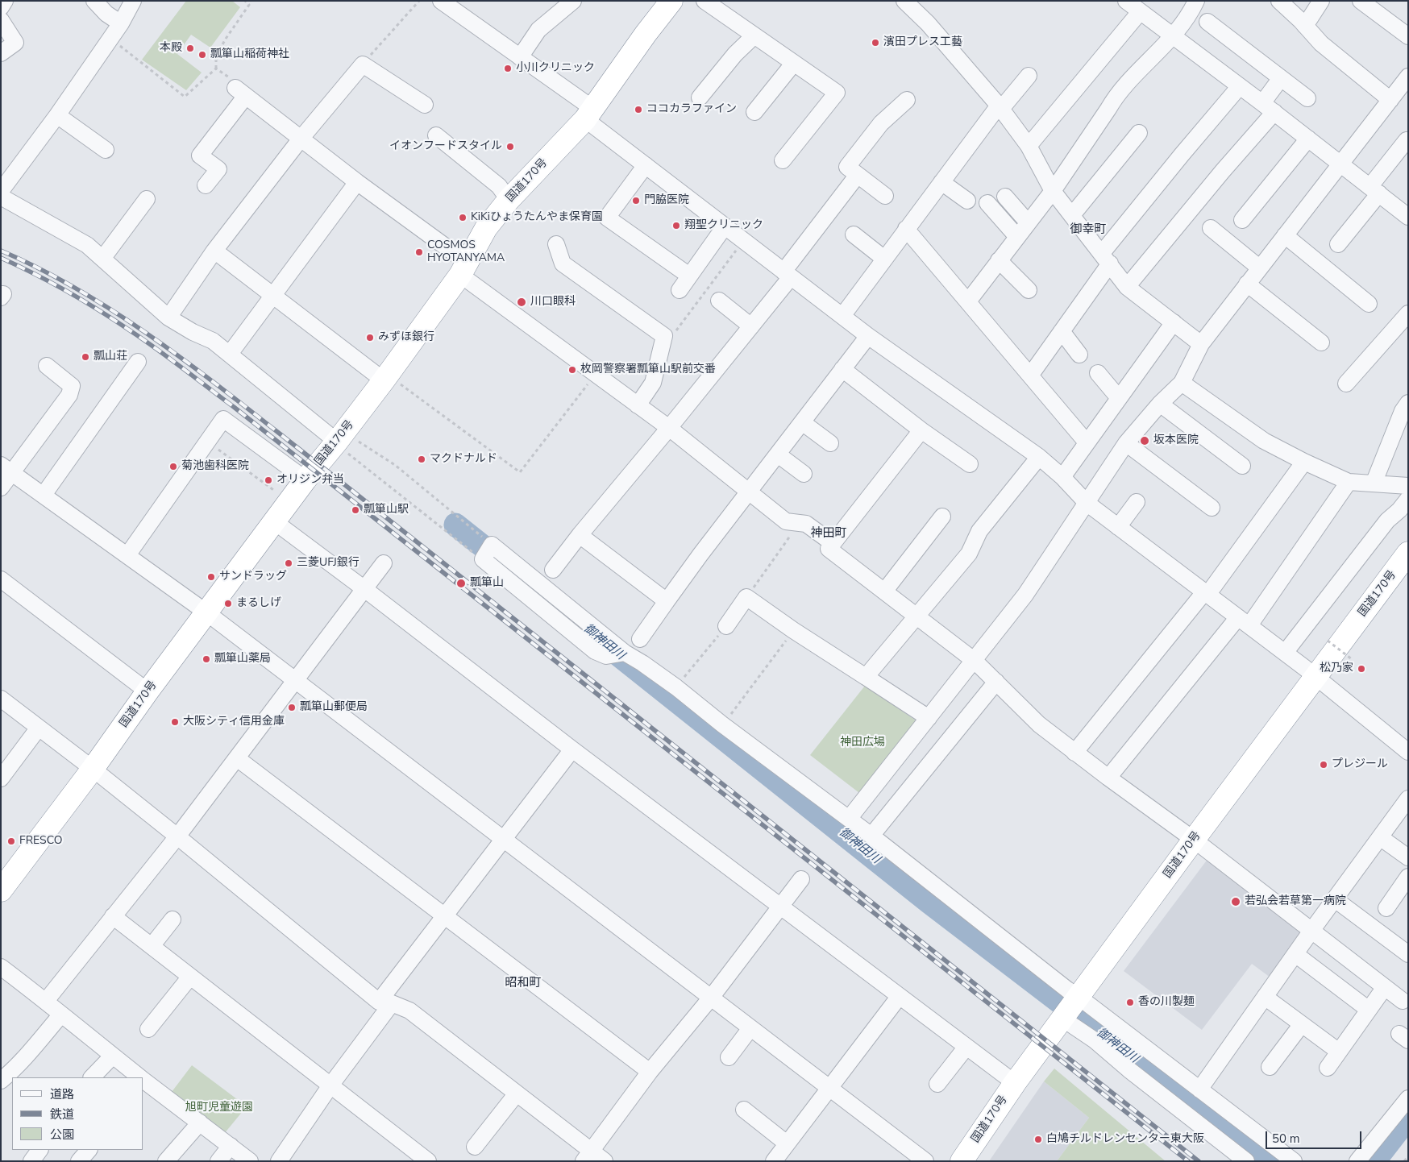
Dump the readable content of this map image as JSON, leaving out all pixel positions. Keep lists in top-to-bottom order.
{
  "streets": {
    "highway": ["国道170号"]
  },
  "districts": ["御幸町", "神田町", "昭和町"],
  "water": ["御神田川"],
  "parks": ["神田広場", "旭町児童遊園"],
  "places": [
    "濱田プレス工藝",
    "本殿",
    "瓢箪山稲荷神社",
    "小川クリニック",
    "ココカラファイン",
    "イオンフードスタイル",
    "門脇医院",
    "KiKiひょうたんやま保育園",
    "翔聖クリニック",
    "COSMOS HYOTANYAMA",
    "川口眼科",
    "みずほ銀行",
    "瓢山荘",
    "枚岡警察署瓢箪山駅前交番",
    "坂本医院",
    "マクドナルド",
    "菊池歯科医院",
    "オリジン弁当",
    "瓢箪山駅",
    "三菱UFJ銀行",
    "サンドラッグ",
    "瓢箪山",
    "まるしげ",
    "瓢箪山薬局",
    "松乃家",
    "瓢箪山郵便局",
    "大阪シティ信用金庫",
    "プレジール",
    "FRESCO",
    "若弘会若草第一病院",
    "香の川製麺",
    "白鳩チルドレンセンター東大阪"
  ],
  "legend": ["道路", "鉄道", "公園"],
  "scale_bar": "50 m"
}
